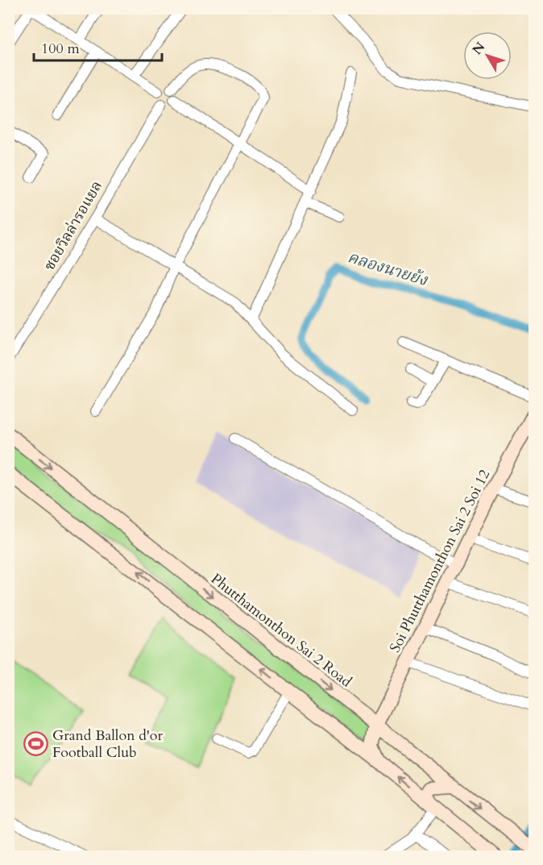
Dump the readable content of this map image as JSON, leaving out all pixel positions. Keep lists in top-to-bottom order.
{
  "streets": {
    "main road": ["Soi Phutthamonthon Sai 2 Soi 12", "Phutthamonthon Sai 2 Road"],
    "street": ["ซอยวิลล่ารอแยล"]
  },
  "crossings": [
    ["Soi Phutthamonthon Sai 2 Soi 12", "Phutthamonthon Sai 2 Road"]
  ],
  "water": ["คลองนายย้ง"],
  "places": {
    "sports": ["Grand Ballon d'or Football Club"]
  },
  "scale_bar": "100 m",
  "north": "top left"
}
